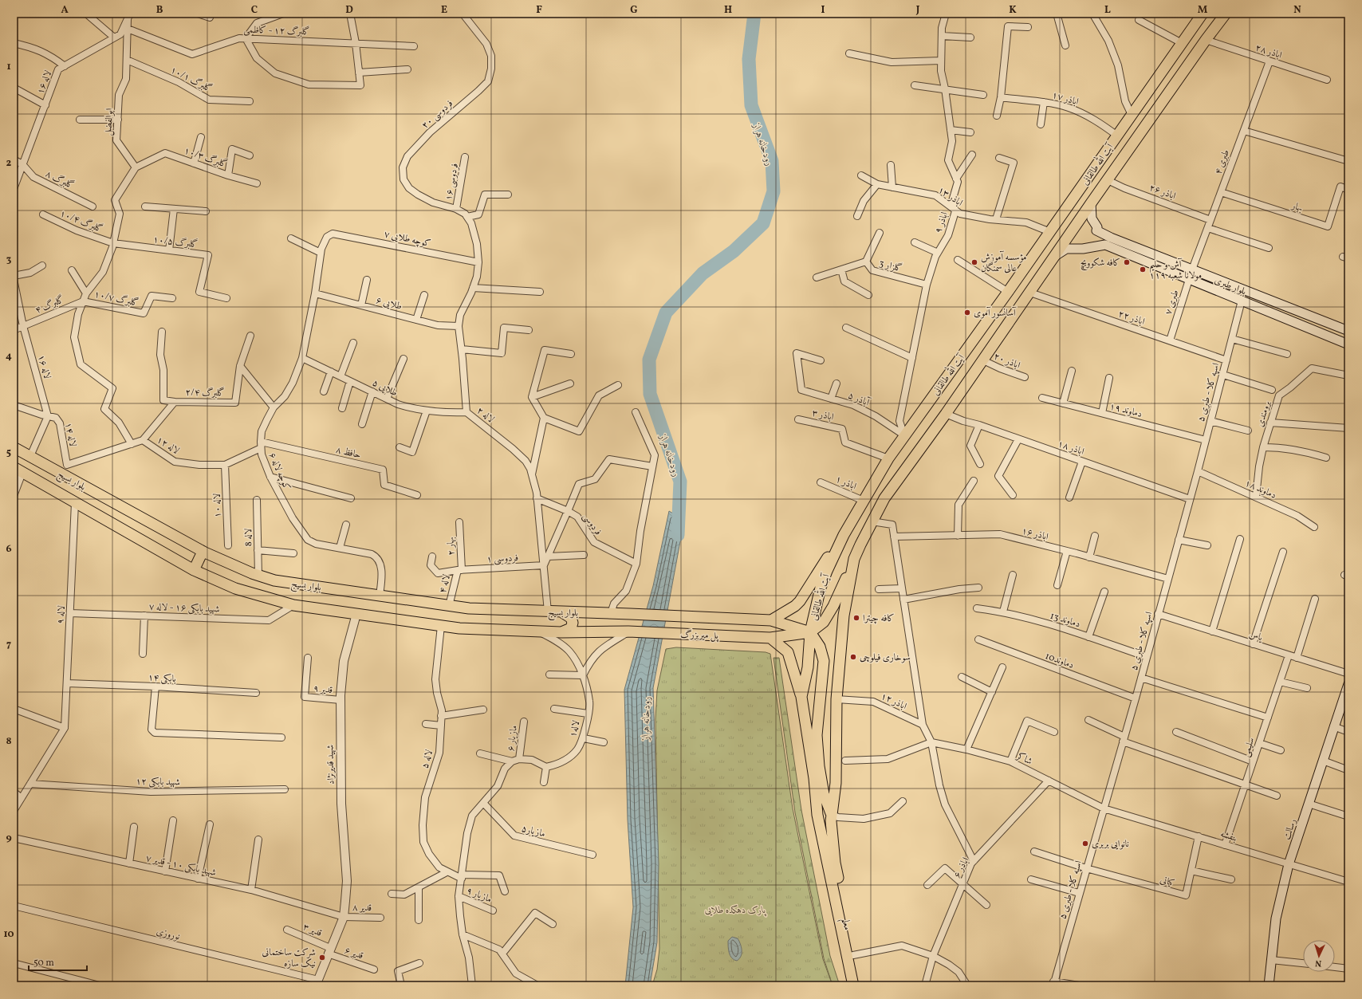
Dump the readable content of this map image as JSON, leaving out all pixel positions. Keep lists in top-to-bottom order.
{
  "streets": {
    "main road": [
      "آیت الله طالقانی",
      "بلوار طبری",
      "بلوار بسیج",
      "پل میربزرگ",
      "رسالت",
      "معلم"
    ],
    "street": [
      "گلبرگ ۱۲ - کاظمی",
      "اباذر ۲۸",
      "گلبرگ ۱۰/۱",
      "لاله ۱۶",
      "اباذر ۱۷",
      "فردوسی ۲۰",
      "ابوالفضل",
      "گلبرگ ۱۰/۳",
      "طبری ۴",
      "گلبرگ ۸",
      "فردوسی ۱۶",
      "اباذر ۲۶",
      "اباذر ۱۳",
      "بهار",
      "گلبرگ ۱۰/۴",
      "اباذر ۹",
      "کوچه طلایی ۷",
      "گلبرگ ۱۰/۵",
      "گلزار 3",
      "گلبرگ ۱۰/۷",
      "طبری ۷",
      "طلایی ۶",
      "گلبرگ ۴",
      "اباذر ۲۲",
      "اباذر ۲۰",
      "طلایی ۵",
      "گلبرگ ۲/۴",
      "اسپه کلا - طبری ۵",
      "آباذر ۵",
      "دماوند ۱۹",
      "برومندی",
      "لاله ۲",
      "اباذر ۳",
      "لاله ۱۴",
      "لاله ۱۲",
      "اباذر ۱۸",
      "حافظ ۸",
      "کوچه لاله ۶",
      "اباذر ۱",
      "دماوند ۱۸",
      "لاله ۱۰",
      "فردوسی",
      "اباذر ۱۶",
      "لاله 8",
      "بهار ۲",
      "فردوسی ۱",
      "لاله ۴",
      "شهید بابکی ۱۶ - لاله ۷",
      "لاله ۹",
      "دماوند 13",
      "یاس",
      "دماوند10",
      "بابکی ۱۴",
      "قدیر ۹",
      "اباذر ۱۲",
      "لاله۱",
      "مازیار ۶",
      "سلیمی",
      "شاکر",
      "لاله ۵",
      "شهید قدیرنژاد",
      "شهید بابکی ۱۲",
      "مازیار۵",
      "بنفشه",
      "شهید بابکی ۱۰ - قدیر ۷",
      "اباذر ۶",
      "کیانی",
      "مازیار ۹",
      "قدیر ۸",
      "قدیر ۳",
      "نوروزی",
      "قدیر ۶"
    ]
  },
  "crossings": [
    ["گلبرگ ۱۲ - کاظمی", "ابوالفضل"],
    ["اباذر ۲۸", "طبری ۴"],
    ["اباذر ۲۸", "آیت الله طالقانی"],
    ["گلبرگ ۱۰/۱", "ابوالفضل"],
    ["لاله ۱۶", "ابوالفضل"],
    ["لاله ۱۶", "گلبرگ ۸"],
    ["لاله ۱۶", "گلبرگ ۴"],
    ["لاله ۱۶", "لاله ۱۴"],
    ["اباذر ۱۷", "آیت الله طالقانی"],
    ["فردوسی ۲۰", "فردوسی ۱۶"],
    ["ابوالفضل", "گلبرگ ۱۰/۳"],
    ["طبری ۴", "اباذر ۲۶"],
    ["طبری ۴", "بهار"],
    ["طبری ۴", "بلوار طبری"],
    ["طبری ۴", "طبری ۷"],
    ["آیت الله طالقانی", "اباذر ۲۶"],
    ["آیت الله طالقانی", "اباذر ۱۳"],
    ["آیت الله طالقانی", "اباذر ۹"],
    ["آیت الله طالقانی", "اباذر ۲۲"],
    ["آیت الله طالقانی", "اباذر ۲۰"],
    ["آیت الله طالقانی", "آباذر ۵"],
    ["آیت الله طالقانی", "اباذر ۳"],
    ["آیت الله طالقانی", "اباذر ۱۸"],
    ["آیت الله طالقانی", "اباذر ۱"],
    ["آیت الله طالقانی", "پل میربزرگ"],
    ["آیت الله طالقانی", "اباذر ۱۲"],
    ["آیت الله طالقانی", "معلم"],
    ["اباذر ۱۳", "اباذر ۹"],
    ["گلبرگ ۱۰/۴", "گلبرگ ۱۰/۵"],
    ["اباذر ۹", "گلزار 3"],
    ["اباذر ۹", "آباذر ۵"],
    ["کوچه طلایی ۷", "لاله ۲"],
    ["کوچه طلایی ۷", "کوچه لاله ۶"],
    ["بلوار طبری", "طبری ۷"],
    ["بلوار طبری", "اسپه کلا - طبری ۵"],
    ["گلبرگ ۱۰/۷", "گلبرگ ۴"],
    ["طبری ۷", "اباذر ۲۲"],
    ["طلایی ۶", "لاله ۲"],
    ["طلایی ۶", "کوچه لاله ۶"],
    ["اباذر ۲۲", "اسپه کلا - طبری ۵"],
    ["طلایی ۵", "لاله ۲"],
    ["طلایی ۵", "کوچه لاله ۶"],
    ["گلبرگ ۲/۴", "لاله ۱۲"],
    ["اسپه کلا - طبری ۵", "دماوند ۱۹"],
    ["اسپه کلا - طبری ۵", "اباذر ۱۸"],
    ["اسپه کلا - طبری ۵", "دماوند ۱۸"],
    ["اسپه کلا - طبری ۵", "اباذر ۱۶"],
    ["اسپه کلا - طبری ۵", "دماوند 13"],
    ["اسپه کلا - طبری ۵", "یاس"],
    ["اسپه کلا - طبری ۵", "دماوند10"],
    ["اسپه کلا - طبری ۵", "شاکر"],
    ["اسپه کلا - طبری ۵", "بنفشه"],
    ["اسپه کلا - طبری ۵", "کیانی"],
    ["برومندی", "دماوند ۱۸"],
    ["لاله ۲", "بلوار بسیج"],
    ["لاله ۲", "فردوسی"],
    ["لاله ۲", "فردوسی ۱"],
    ["لاله ۱۴", "لاله ۱۲"],
    ["لاله ۱۲", "حافظ ۸"],
    ["لاله ۱۲", "کوچه لاله ۶"],
    ["لاله ۱۲", "لاله ۱۰"],
    ["حافظ ۸", "کوچه لاله ۶"],
    ["کوچه لاله ۶", "بلوار بسیج"],
    ["بلوار بسیج", "لاله 8"],
    ["بلوار بسیج", "لاله ۴"],
    ["بلوار بسیج", "شهید بابکی ۱۶ - لاله ۷"],
    ["بلوار بسیج", "لاله ۹"],
    ["بلوار بسیج", "پل میربزرگ"],
    ["بلوار بسیج", "لاله۱"],
    ["بلوار بسیج", "لاله ۵"],
    ["بلوار بسیج", "شهید قدیرنژاد"],
    ["بهار ۲", "فردوسی ۱"],
    ["بهار ۲", "لاله ۴"],
    ["فردوسی ۱", "لاله ۴"],
    ["شهید بابکی ۱۶ - لاله ۷", "لاله ۹"],
    ["لاله ۹", "بابکی ۱۴"],
    ["یاس", "سلیمی"],
    ["قدیر ۹", "شهید قدیرنژاد"],
    ["سلیمی", "بنفشه"],
    ["شاکر", "بنفشه"],
    ["شاکر", "اباذر ۶"],
    ["شهید قدیرنژاد", "شهید بابکی ۱۰ - قدیر ۷"],
    ["شهید قدیرنژاد", "قدیر ۸"],
    ["شهید قدیرنژاد", "قدیر ۳"],
    ["شهید قدیرنژاد", "نوروزی"],
    ["شهید قدیرنژاد", "قدیر ۶"],
    ["رسالت", "بنفشه"],
    ["بنفشه", "کیانی"],
    ["شهید بابکی ۱۰ - قدیر ۷", "قدیر ۸"],
    ["قدیر ۳", "قدیر ۶"]
  ],
  "water": ["رودخانه هراز"],
  "parks": ["پارک دهکده طلایی"],
  "places": [
    "مؤسسه آموزش عالی سمنگان",
    "کافه شکوویچ",
    "آش و حلیم مولانا شعبه ۱۱۹",
    "آسانسور آموی",
    "کافه چیترا",
    "سوخاری فیلوچی",
    "نانوایی بربری",
    "شرکت ساختمانی نیک سازه"
  ],
  "scale_bar": "50 m",
  "north": "bottom",
  "grid": {
    "columns": [
      "A",
      "B",
      "C",
      "D",
      "E",
      "F",
      "G",
      "H",
      "I",
      "J",
      "K",
      "L",
      "M",
      "N"
    ],
    "rows": [
      "1",
      "2",
      "3",
      "4",
      "5",
      "6",
      "7",
      "8",
      "9",
      "10"
    ]
  }
}
